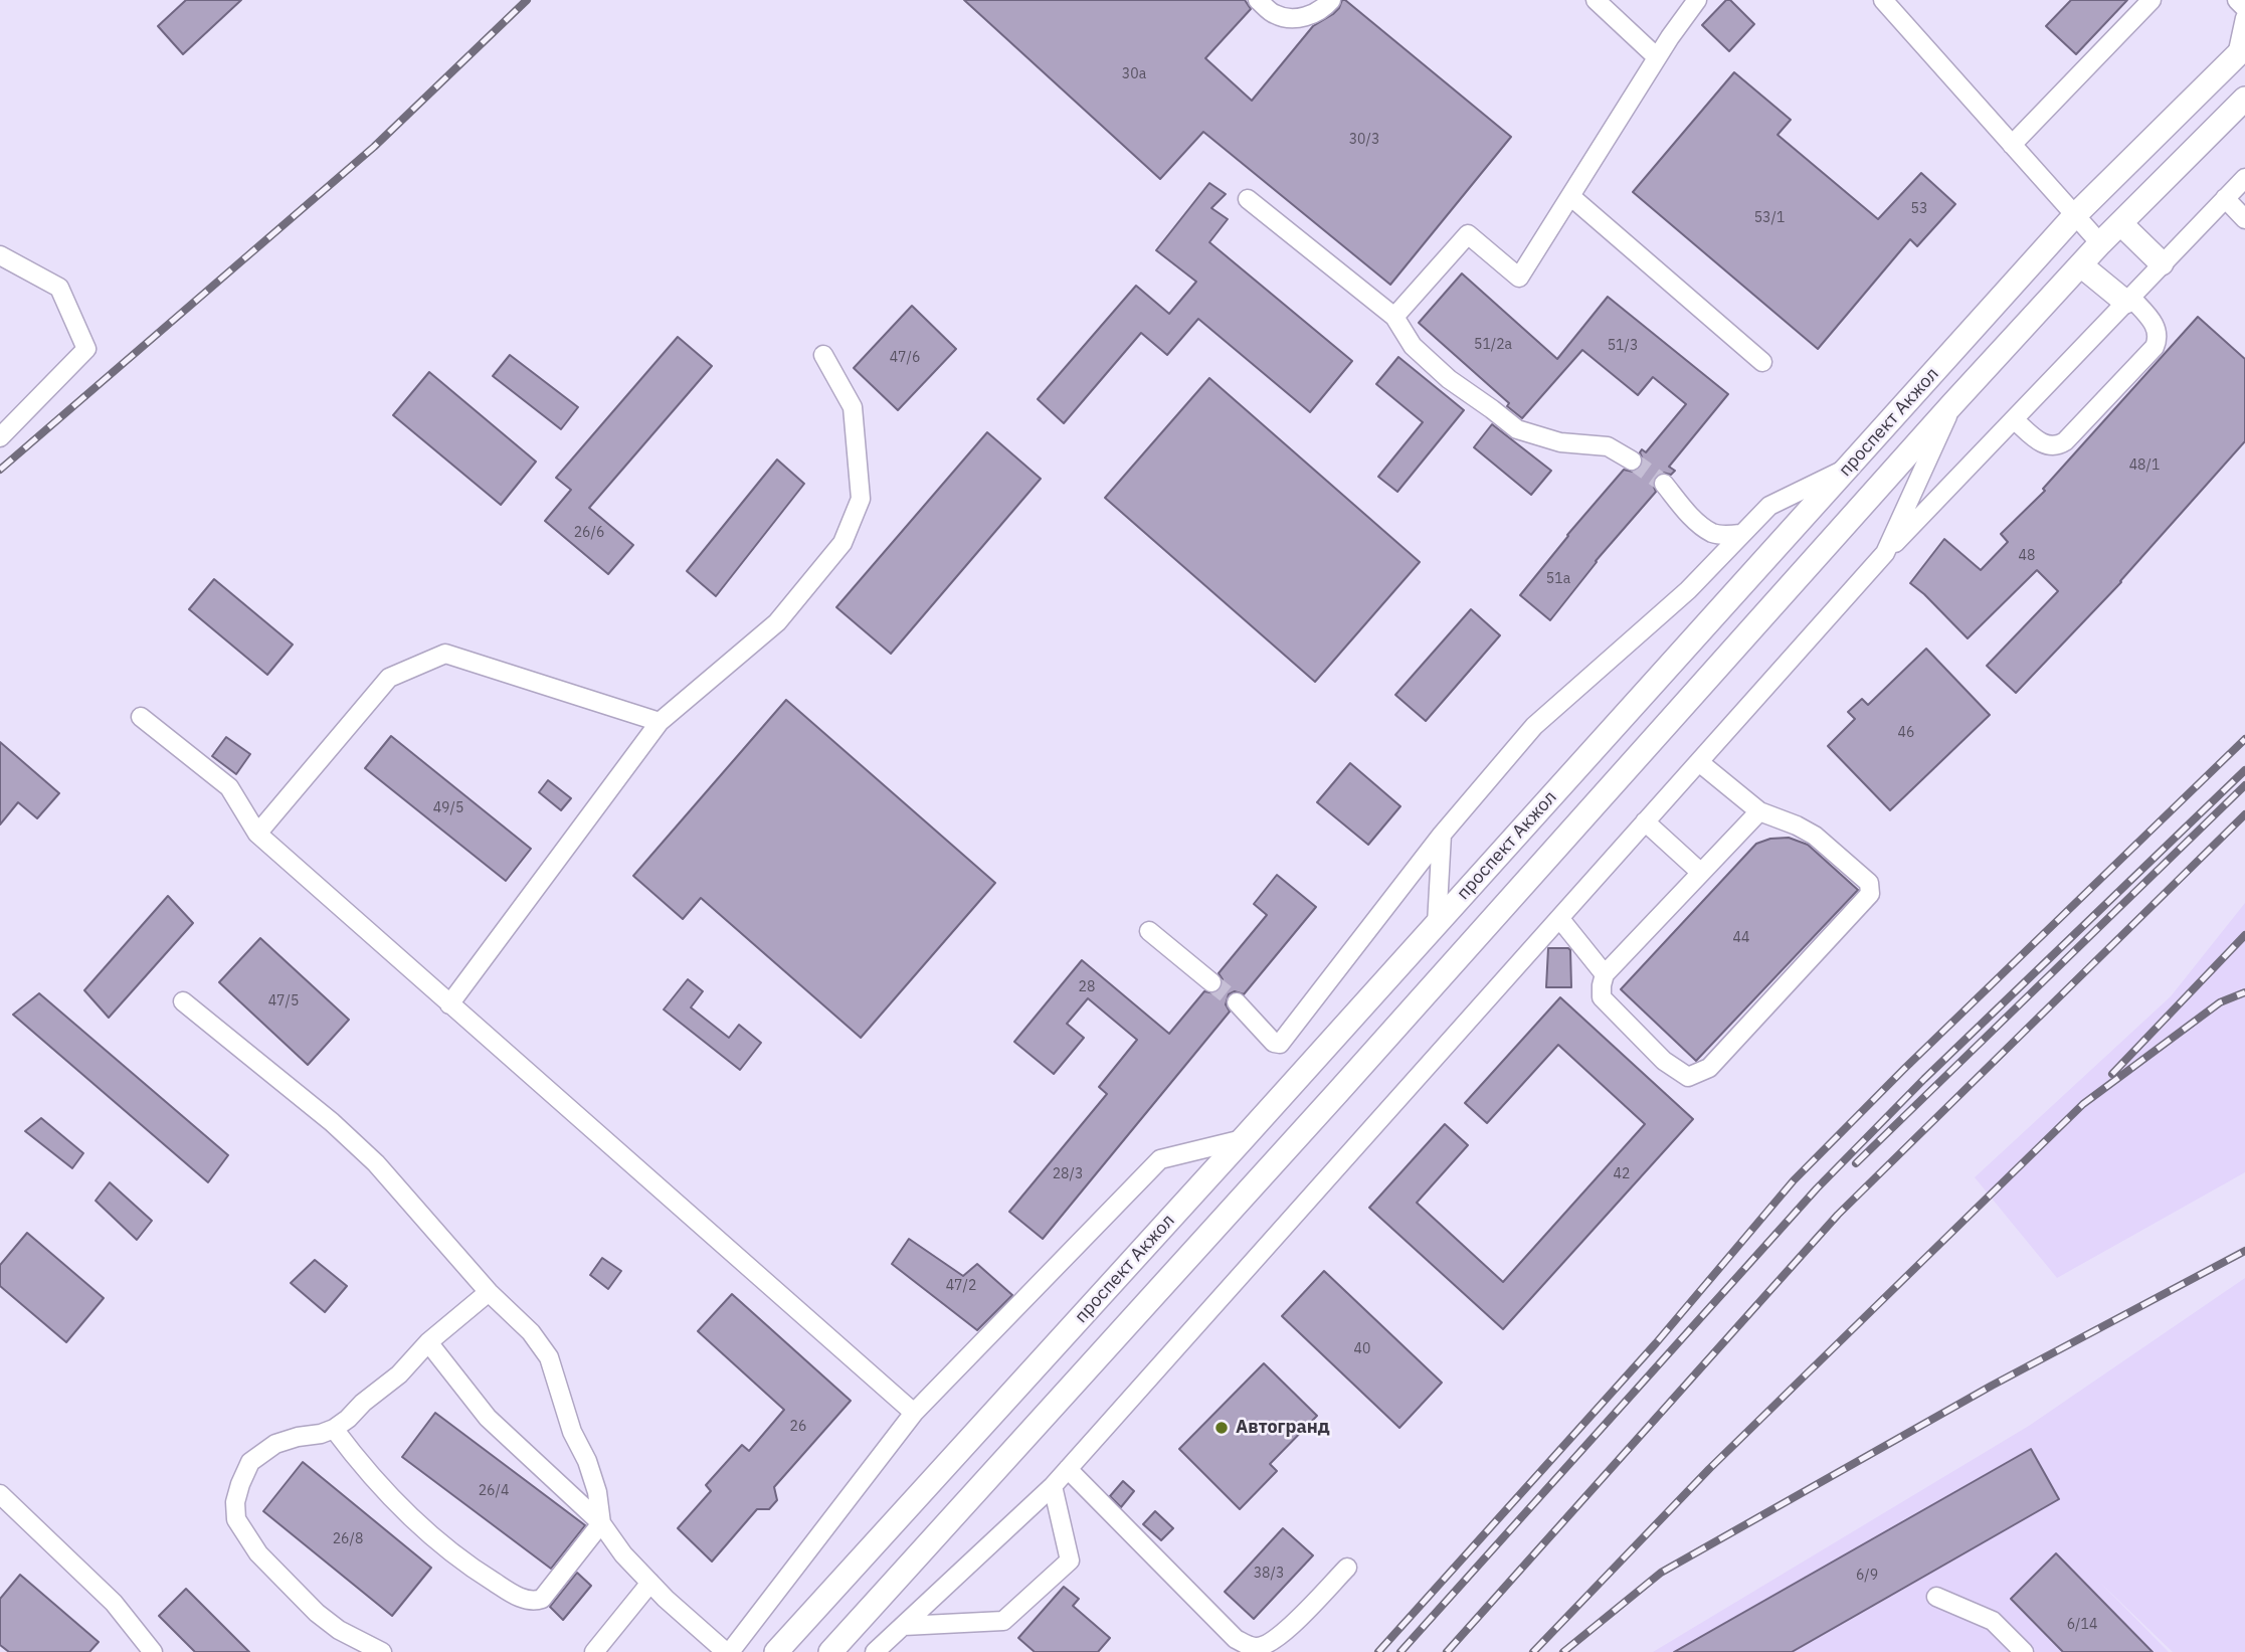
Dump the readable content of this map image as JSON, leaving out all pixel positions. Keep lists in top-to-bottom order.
{
  "streets": {
    "main road": ["проспект Акжол"]
  },
  "places": ["Автогранд"],
  "house_numbers": [
    "30а",
    "30/3",
    "53",
    "53/1",
    "51/2а",
    "51/3",
    "47/6",
    "48/1",
    "26/6",
    "48",
    "51а",
    "46",
    "49/5",
    "44",
    "28",
    "47/5",
    "28/3",
    "42",
    "47/2",
    "40",
    "26",
    "26/4",
    "26/8",
    "38/3",
    "6/9",
    "6/14"
  ]
}
